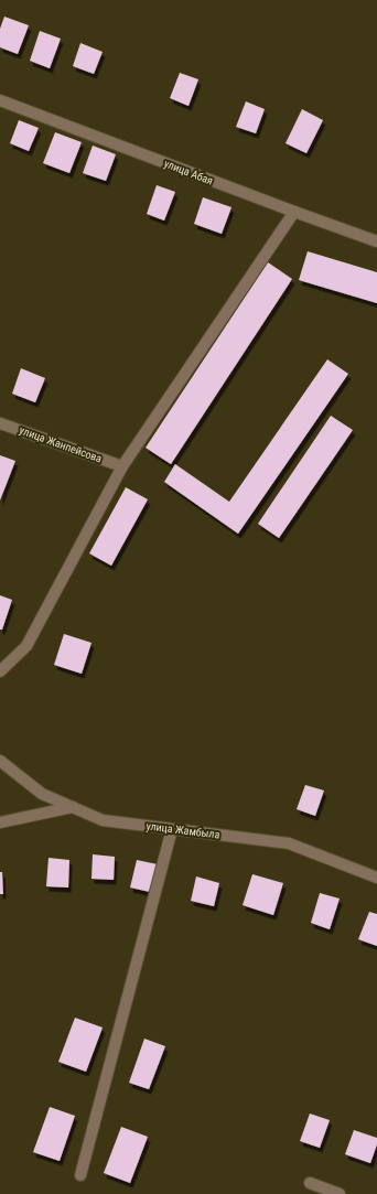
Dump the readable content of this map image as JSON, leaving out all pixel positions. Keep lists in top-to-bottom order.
{
  "streets": {
    "street": ["улица Абая", "улица Жанпейсова", "улица Жамбыла"]
  }
}
